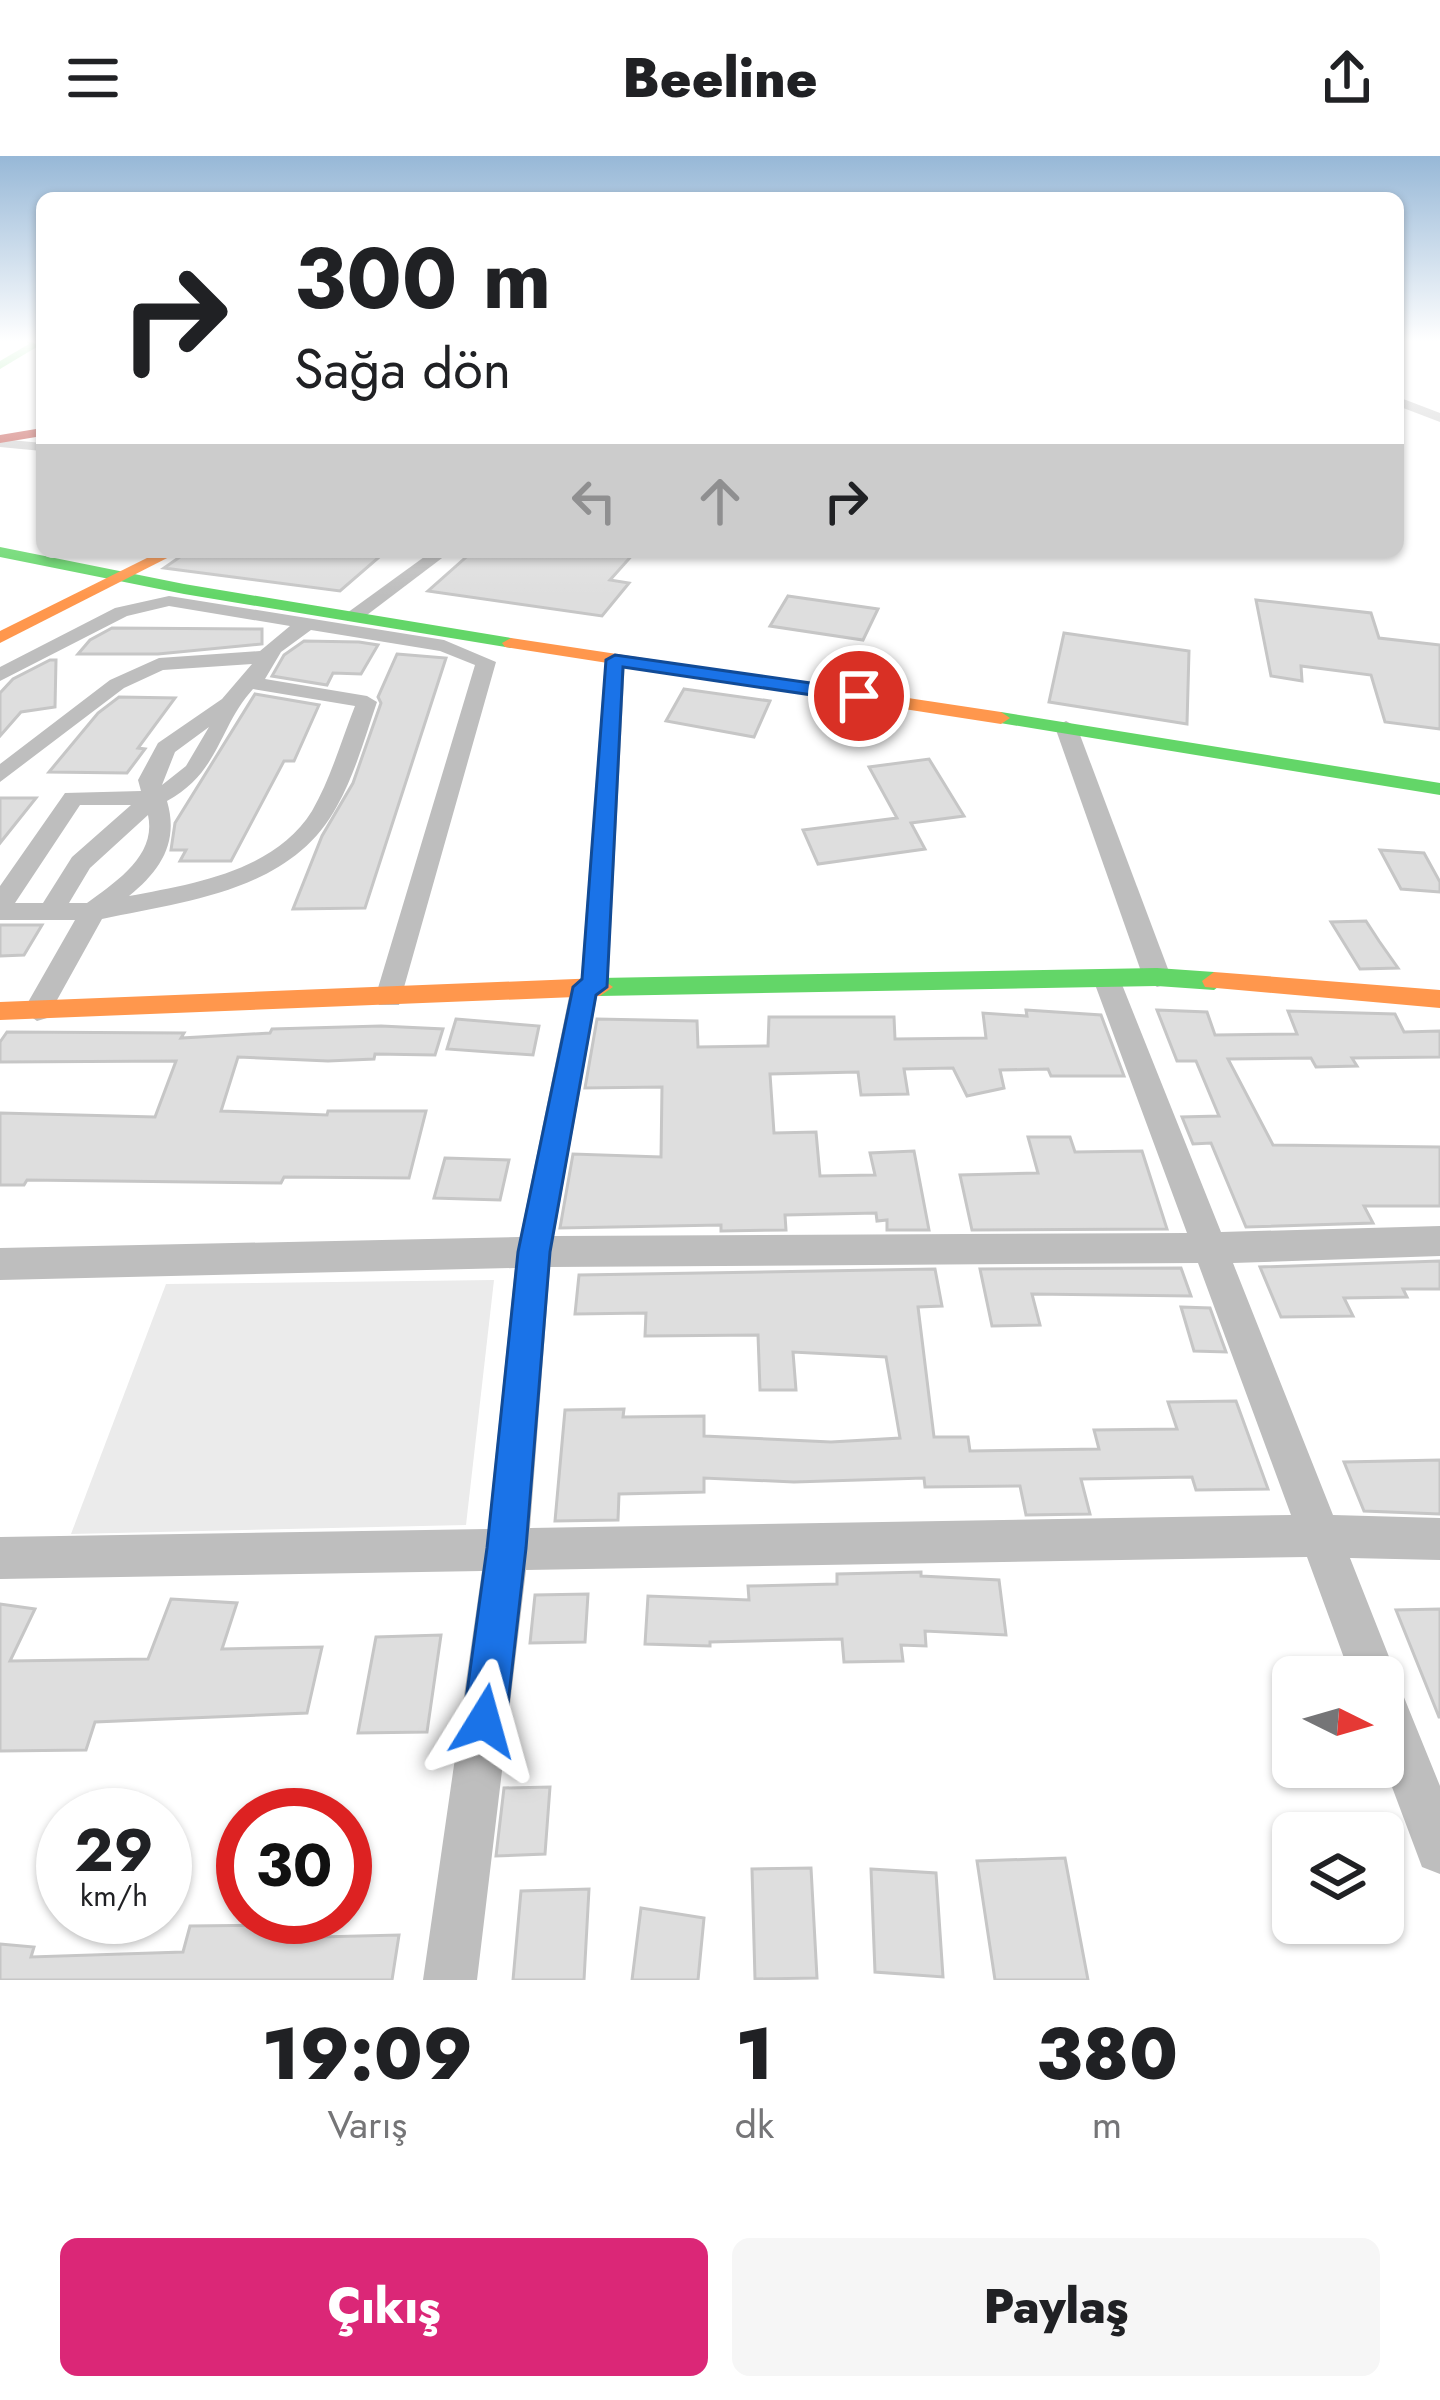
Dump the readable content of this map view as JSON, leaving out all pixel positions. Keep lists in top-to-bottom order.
{
  "north": "right",
  "page": {
    "header": "Beeline",
    "turn": ["300 m", "Sağa dön"],
    "speed": "29 km/h",
    "limit": "30",
    "eta": [
      "19:09",
      "Varış",
      "1",
      "dk",
      "380",
      "m"
    ],
    "buttons": ["Çıkış", "Paylaş"]
  }
}
